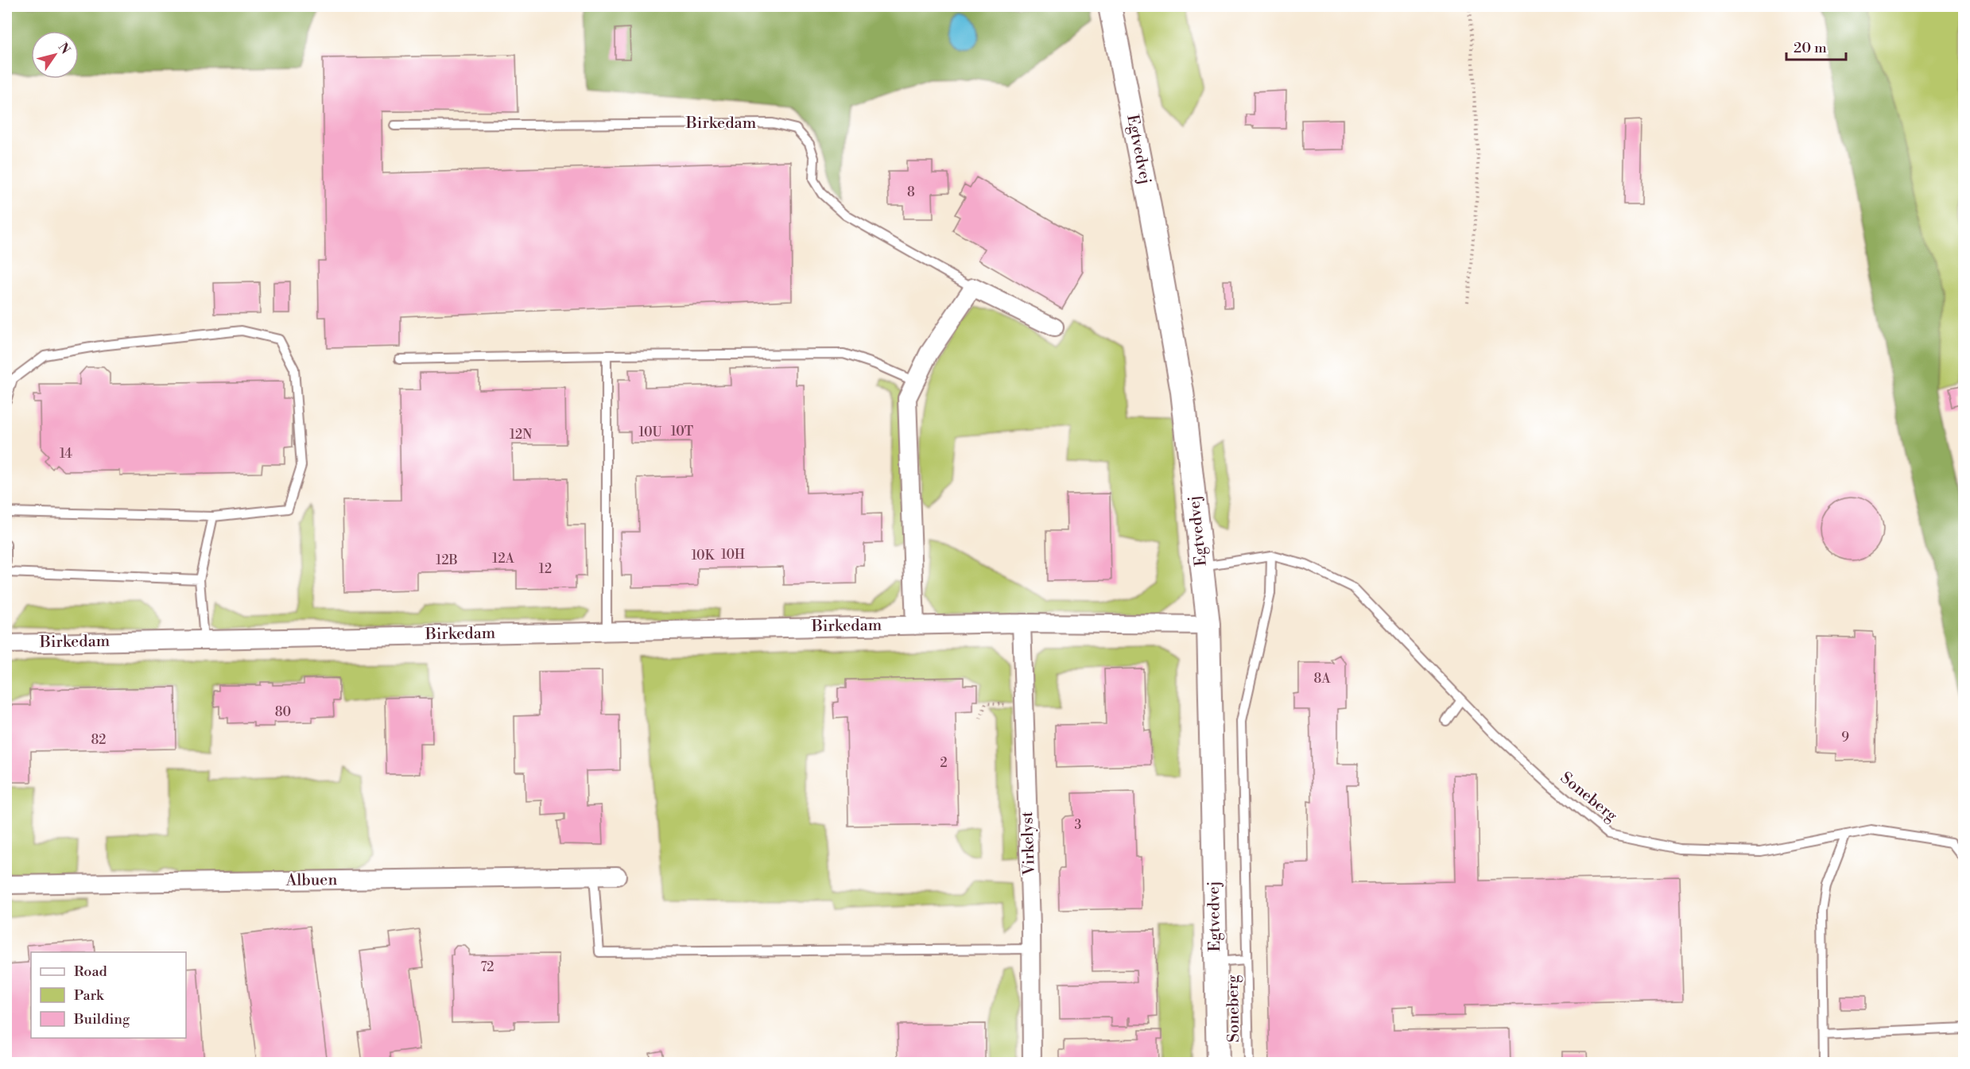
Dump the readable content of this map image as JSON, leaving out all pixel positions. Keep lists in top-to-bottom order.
{
  "streets": {
    "street": [
      "Birkedam",
      "Egtvedvej",
      "Virkelyst",
      "Albuen"
    ],
    "lane": ["Soneberg"]
  },
  "crossings": [
    ["Birkedam", "Egtvedvej"],
    ["Birkedam", "Virkelyst"],
    ["Egtvedvej", "Soneberg"]
  ],
  "house_numbers": [
    "8",
    "10T",
    "10U",
    "12N",
    "14",
    "10H",
    "10K",
    "12A",
    "12B",
    "12",
    "8A",
    "80",
    "9",
    "82",
    "2",
    "3",
    "72"
  ],
  "legend": ["Road", "Park", "Building"],
  "scale_bar": "20 m",
  "north": "top right"
}
